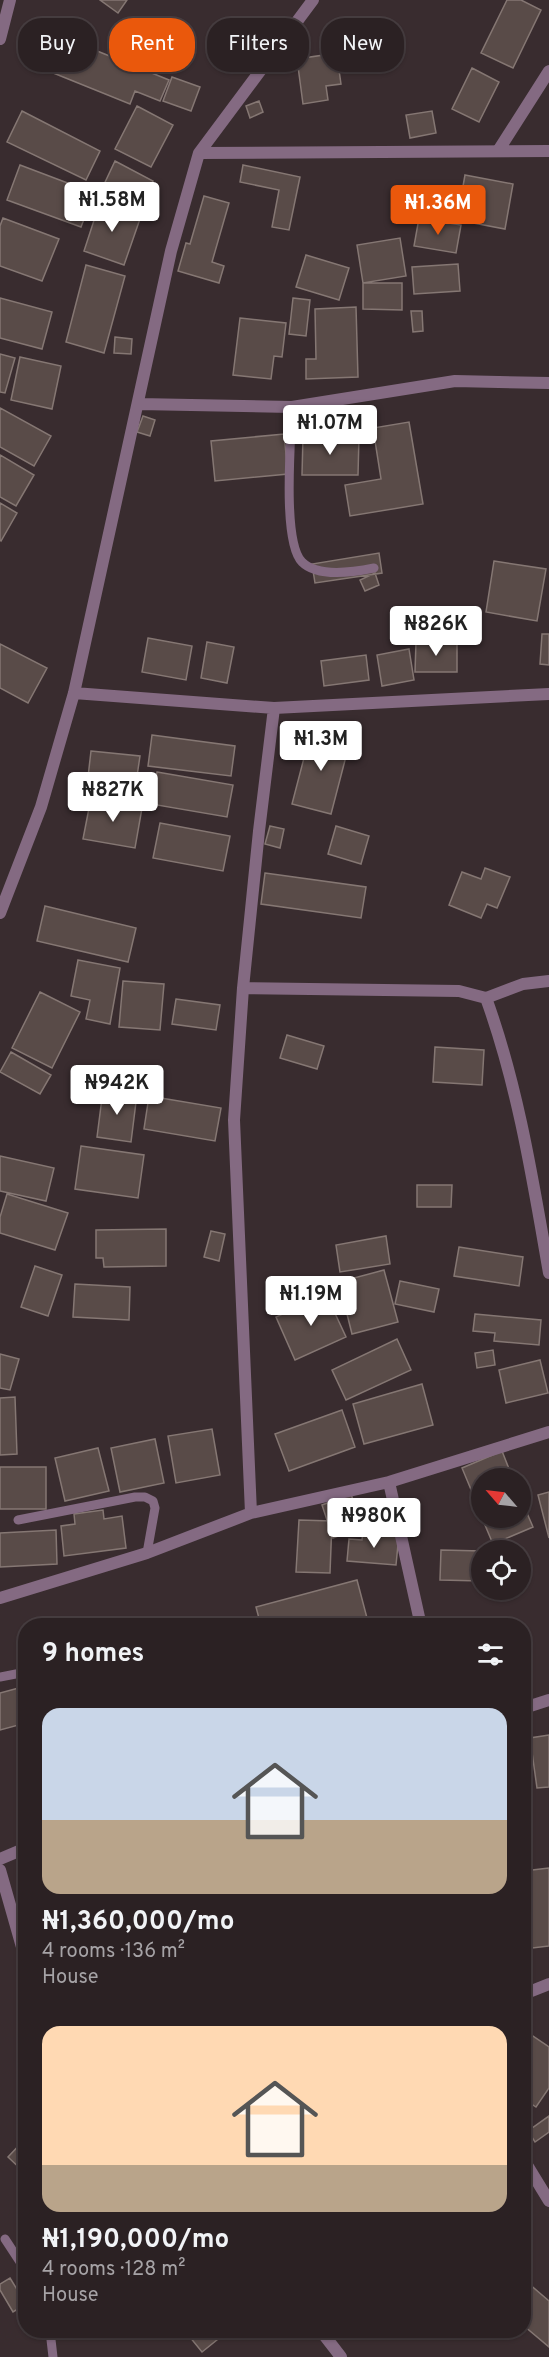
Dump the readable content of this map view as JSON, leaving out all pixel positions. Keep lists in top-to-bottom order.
{
  "north": "top left",
  "page": {
    "chip": [
      "Buy",
      "Rent",
      "Filters",
      "New"
    ],
    "price": [
      "₦1.58M",
      "₦1.36M",
      "₦1.07M",
      "₦826K",
      "₦1.3M",
      "₦827K",
      "₦942K",
      "₦1.19M",
      "₦980K"
    ],
    "heading": "9 homes",
    "list": [
      {
        "name": "₦1,360,000/mo",
        "note": "4 rooms · 136 m² · House"
      },
      {
        "name": "₦1,190,000/mo",
        "note": "4 rooms · 128 m² · House"
      }
    ]
  }
}
